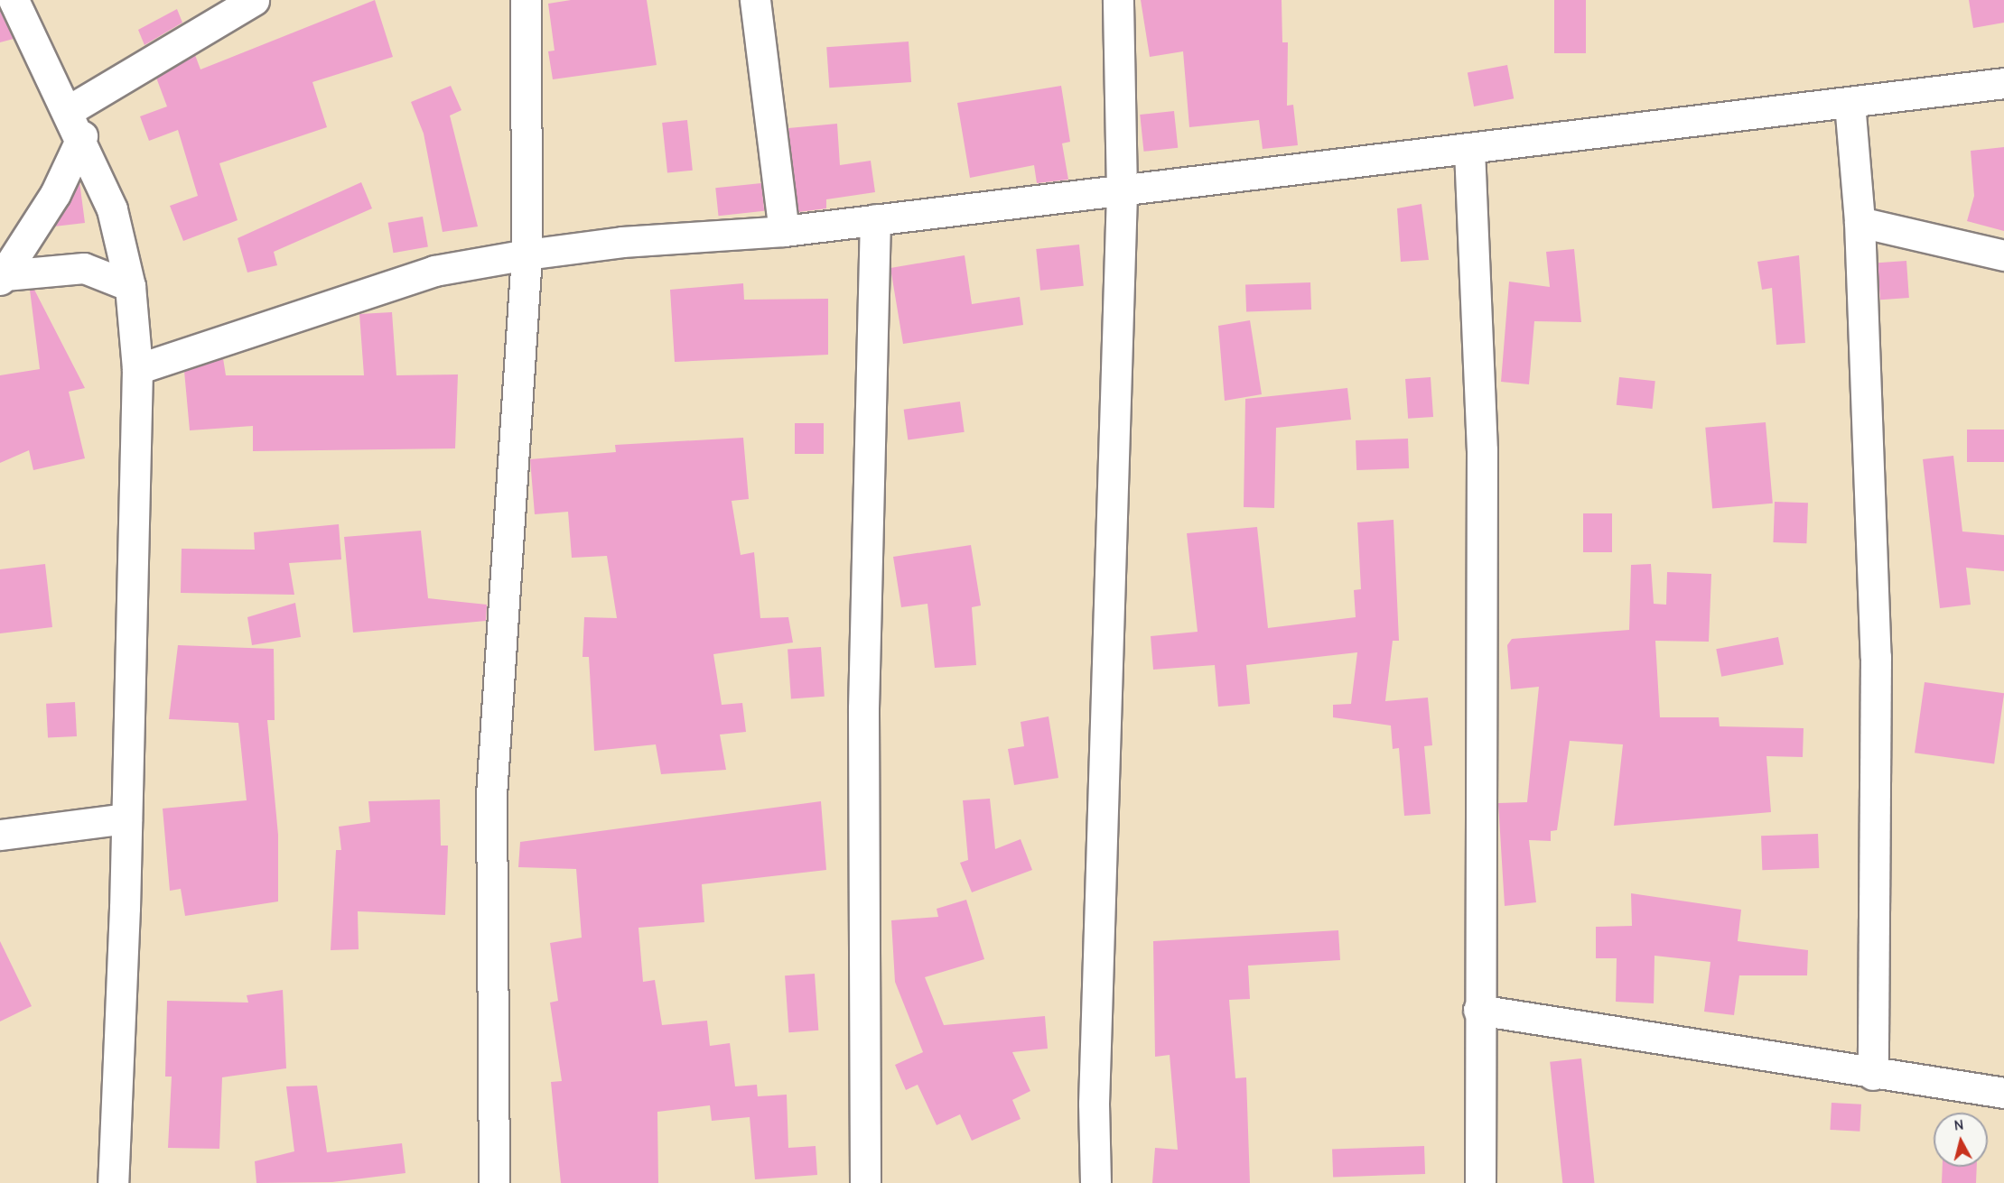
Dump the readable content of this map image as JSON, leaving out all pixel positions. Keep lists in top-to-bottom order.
{
  "north": "top"
}
